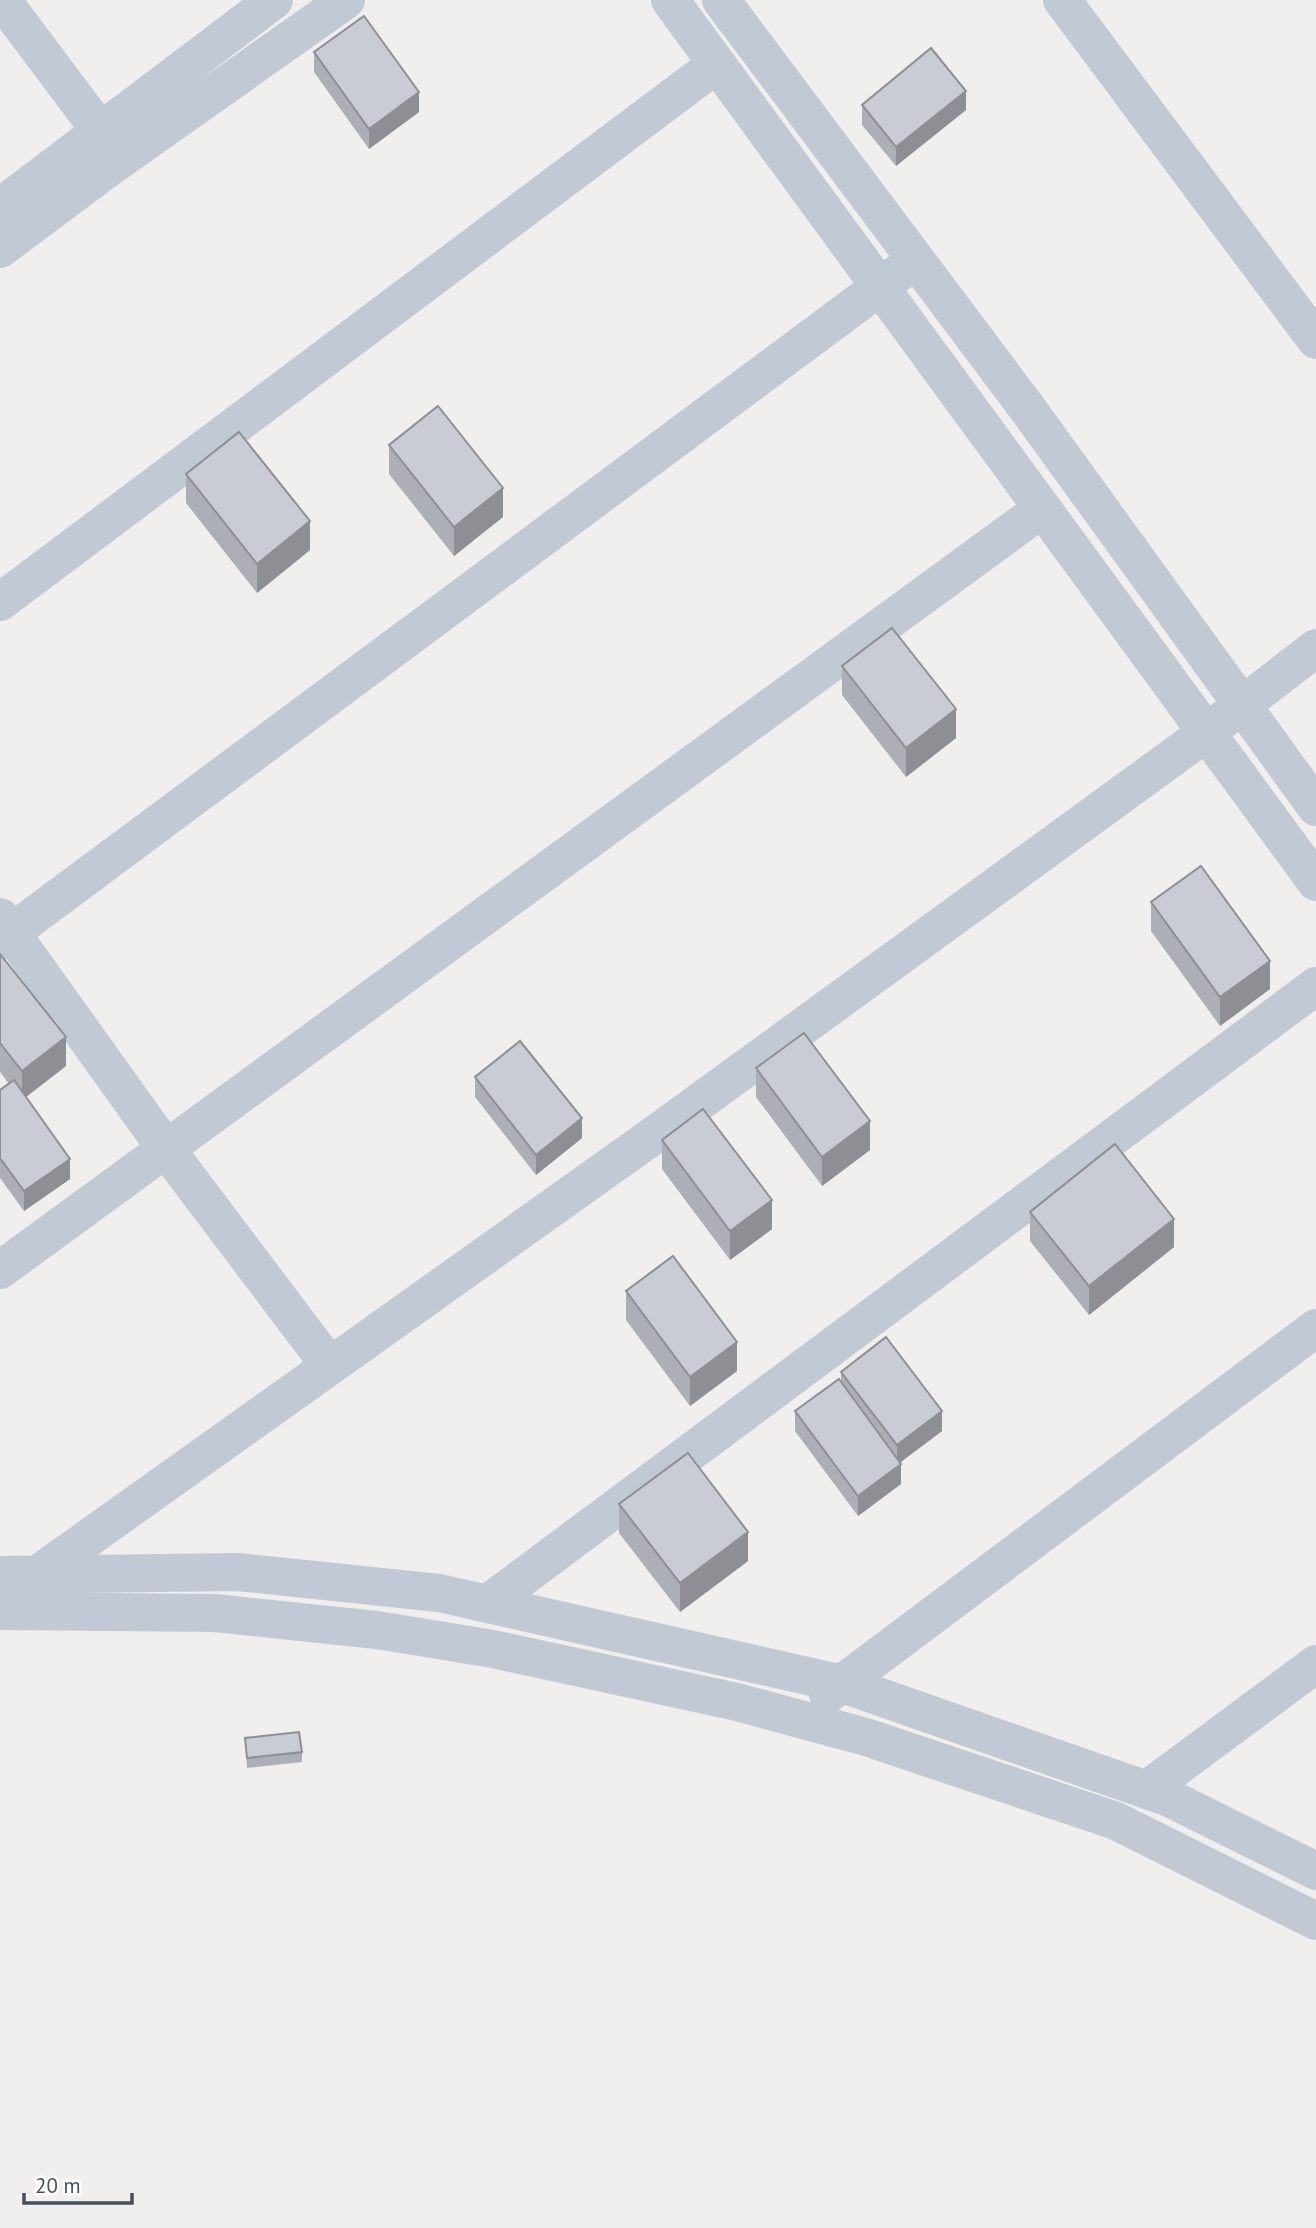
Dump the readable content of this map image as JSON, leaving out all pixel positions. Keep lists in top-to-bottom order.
{
  "scale_bar": "20 m"
}
